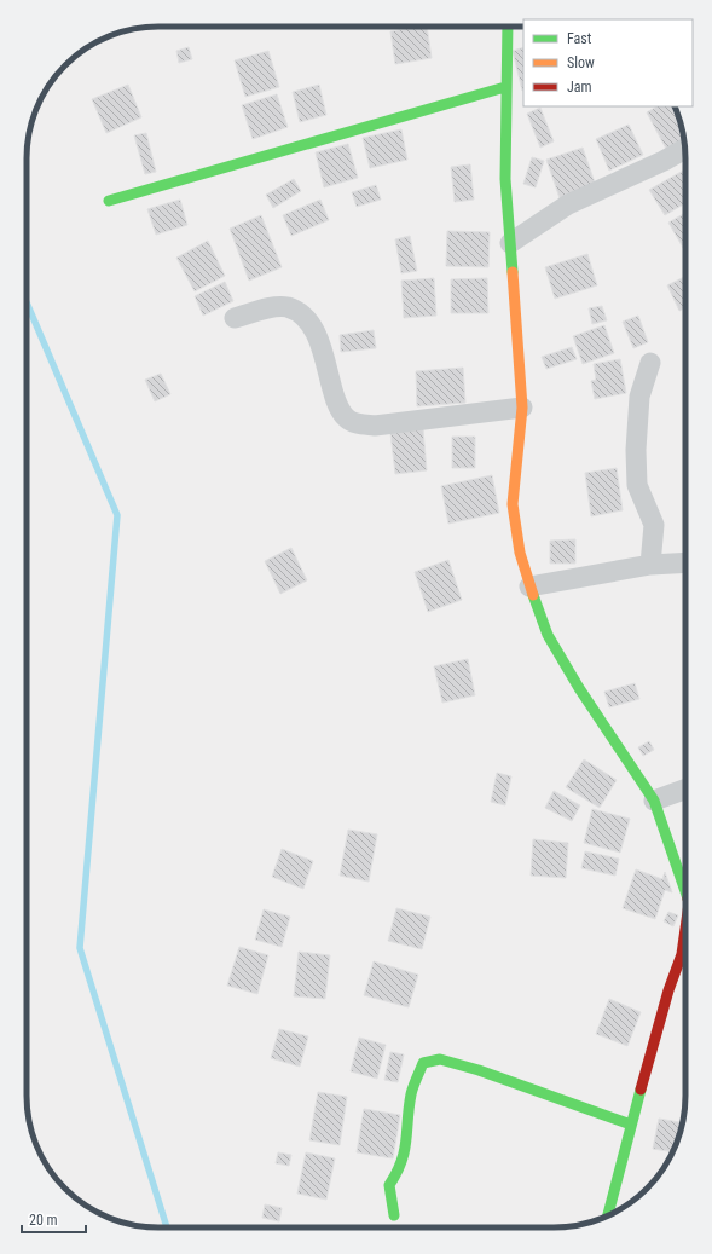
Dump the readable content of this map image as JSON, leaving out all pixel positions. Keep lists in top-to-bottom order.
{
  "legend": ["Fast", "Slow", "Jam"],
  "scale_bar": "20 m"
}
